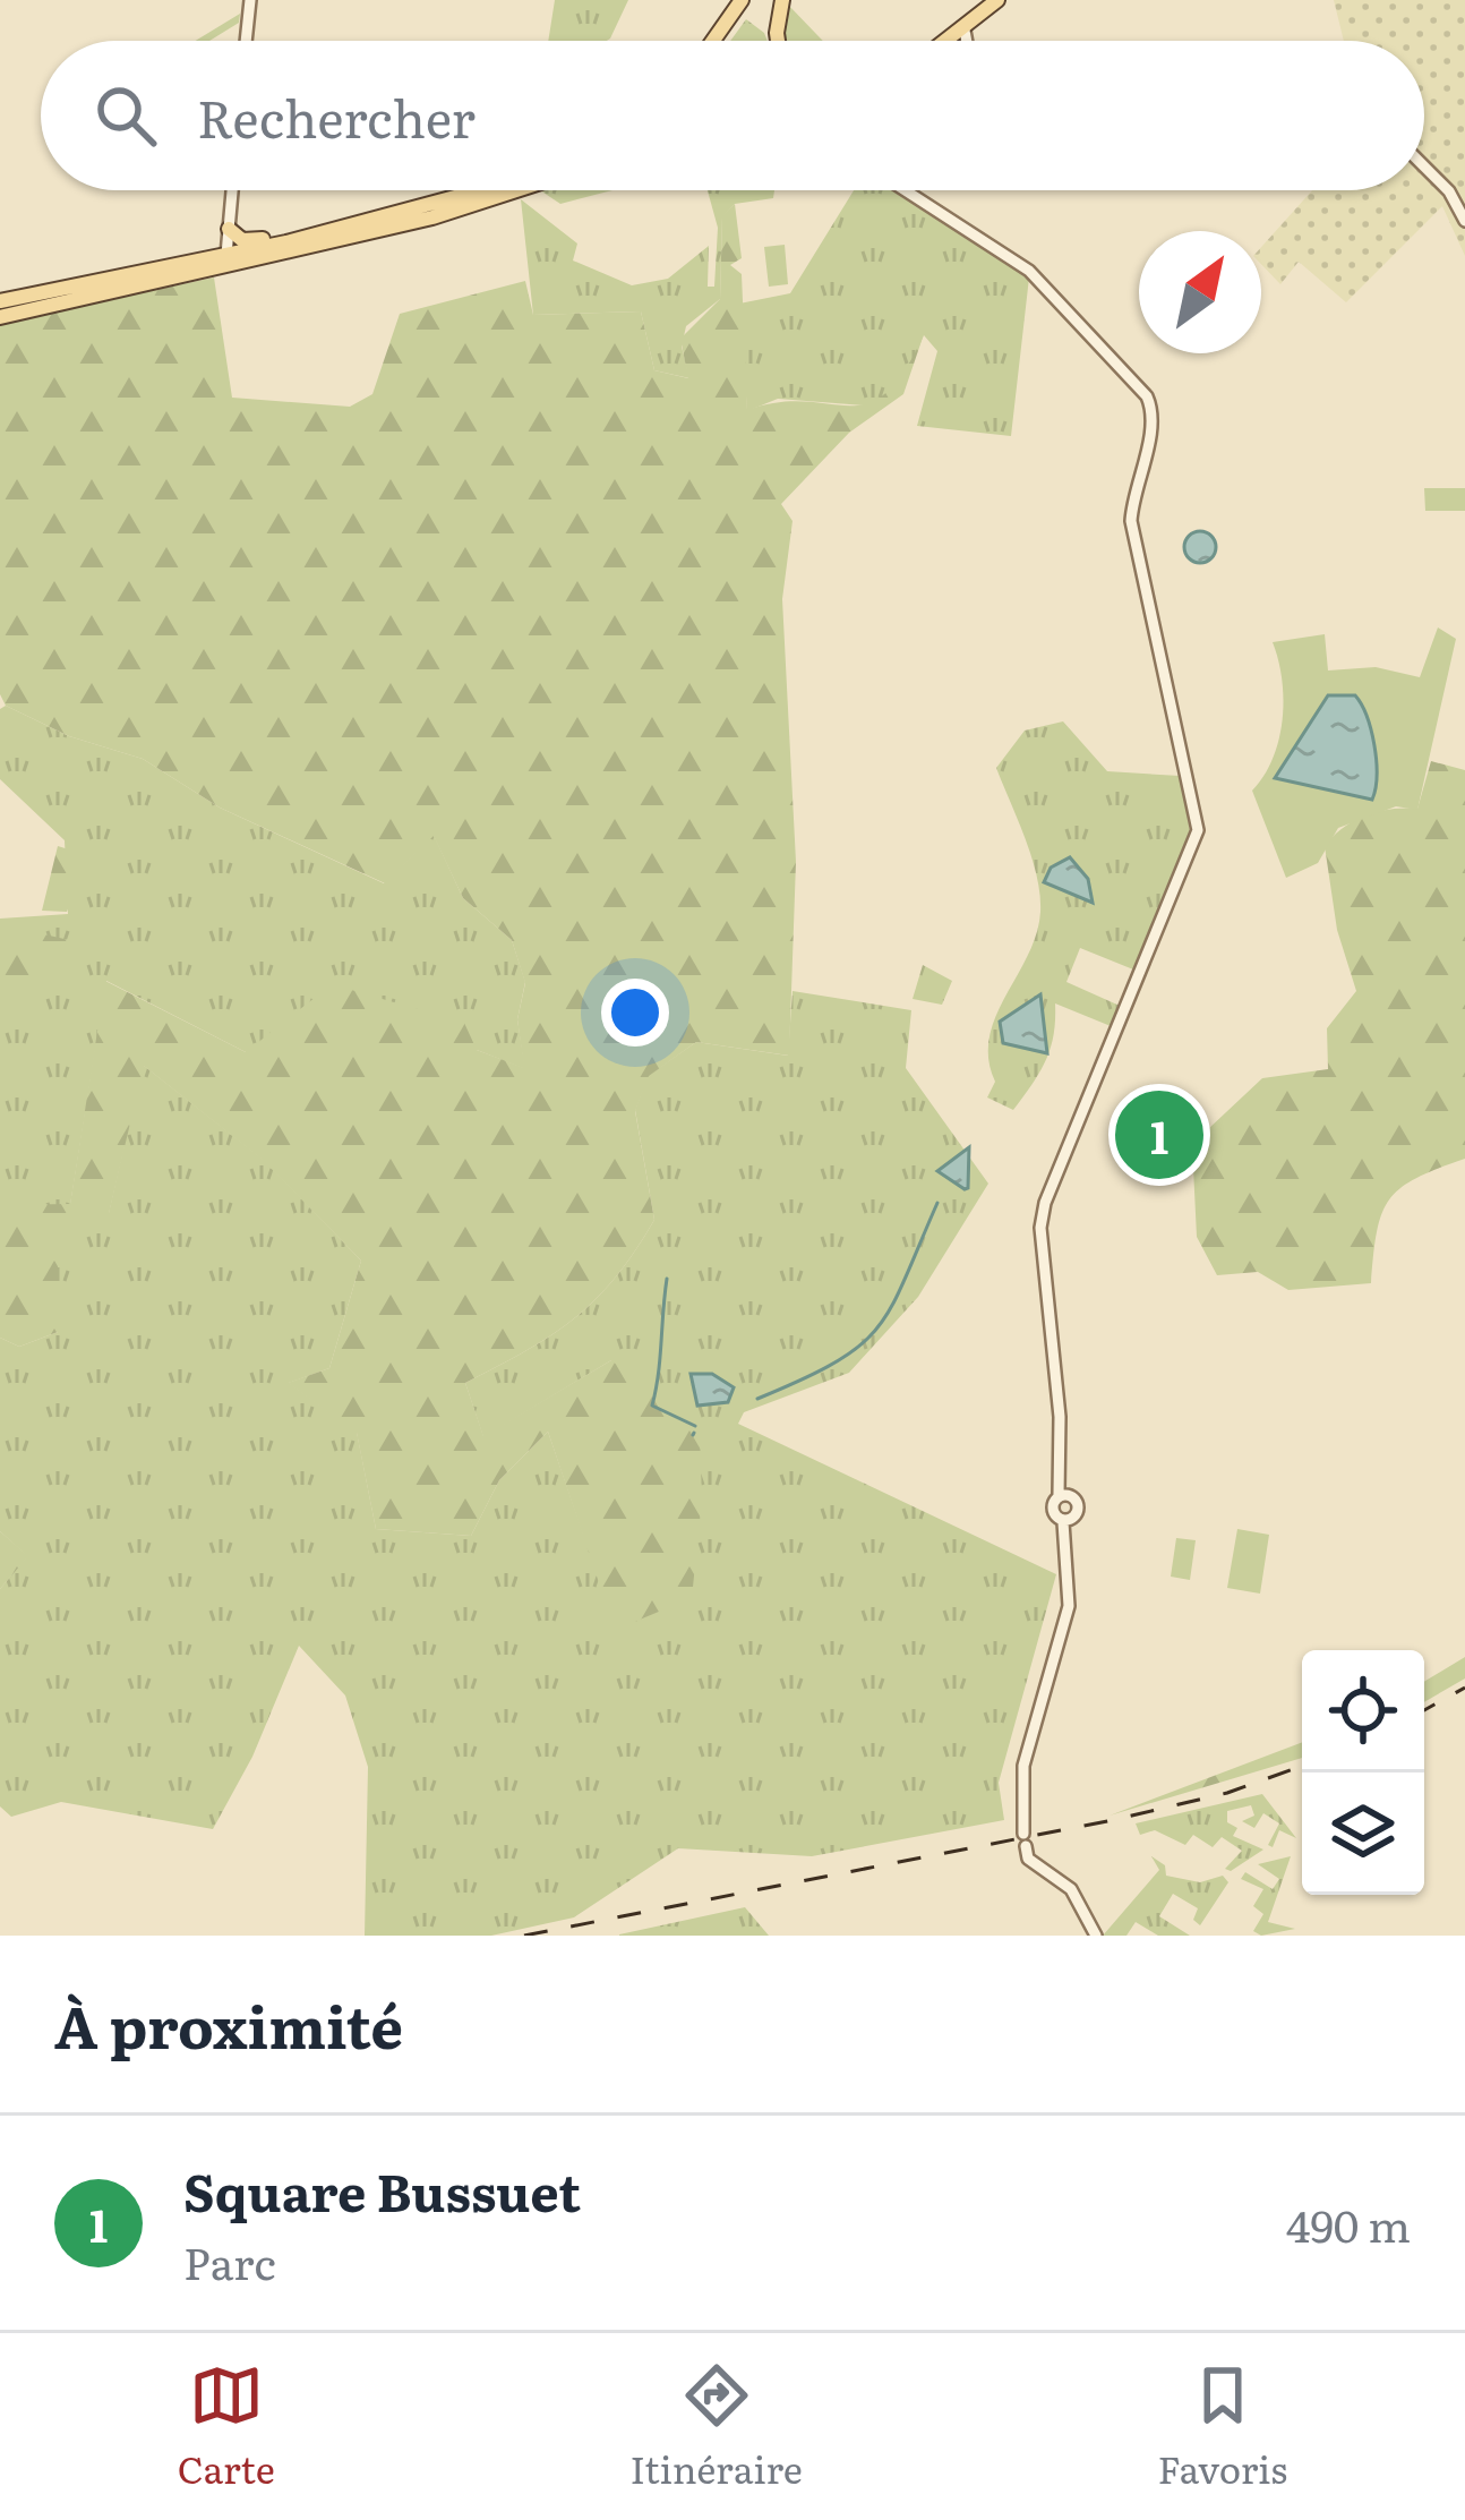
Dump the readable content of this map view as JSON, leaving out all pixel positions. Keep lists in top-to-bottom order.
{
  "north": "top right",
  "page": {
    "search": "Rechercher",
    "pins": "1",
    "heading": "À proximité",
    "list": [
      {
        "mark": "1",
        "name": "Square Bussuet",
        "note": "Parc",
        "value": "490 m"
      }
    ],
    "nav": ["Carte", "Itinéraire", "Favoris"]
  }
}
